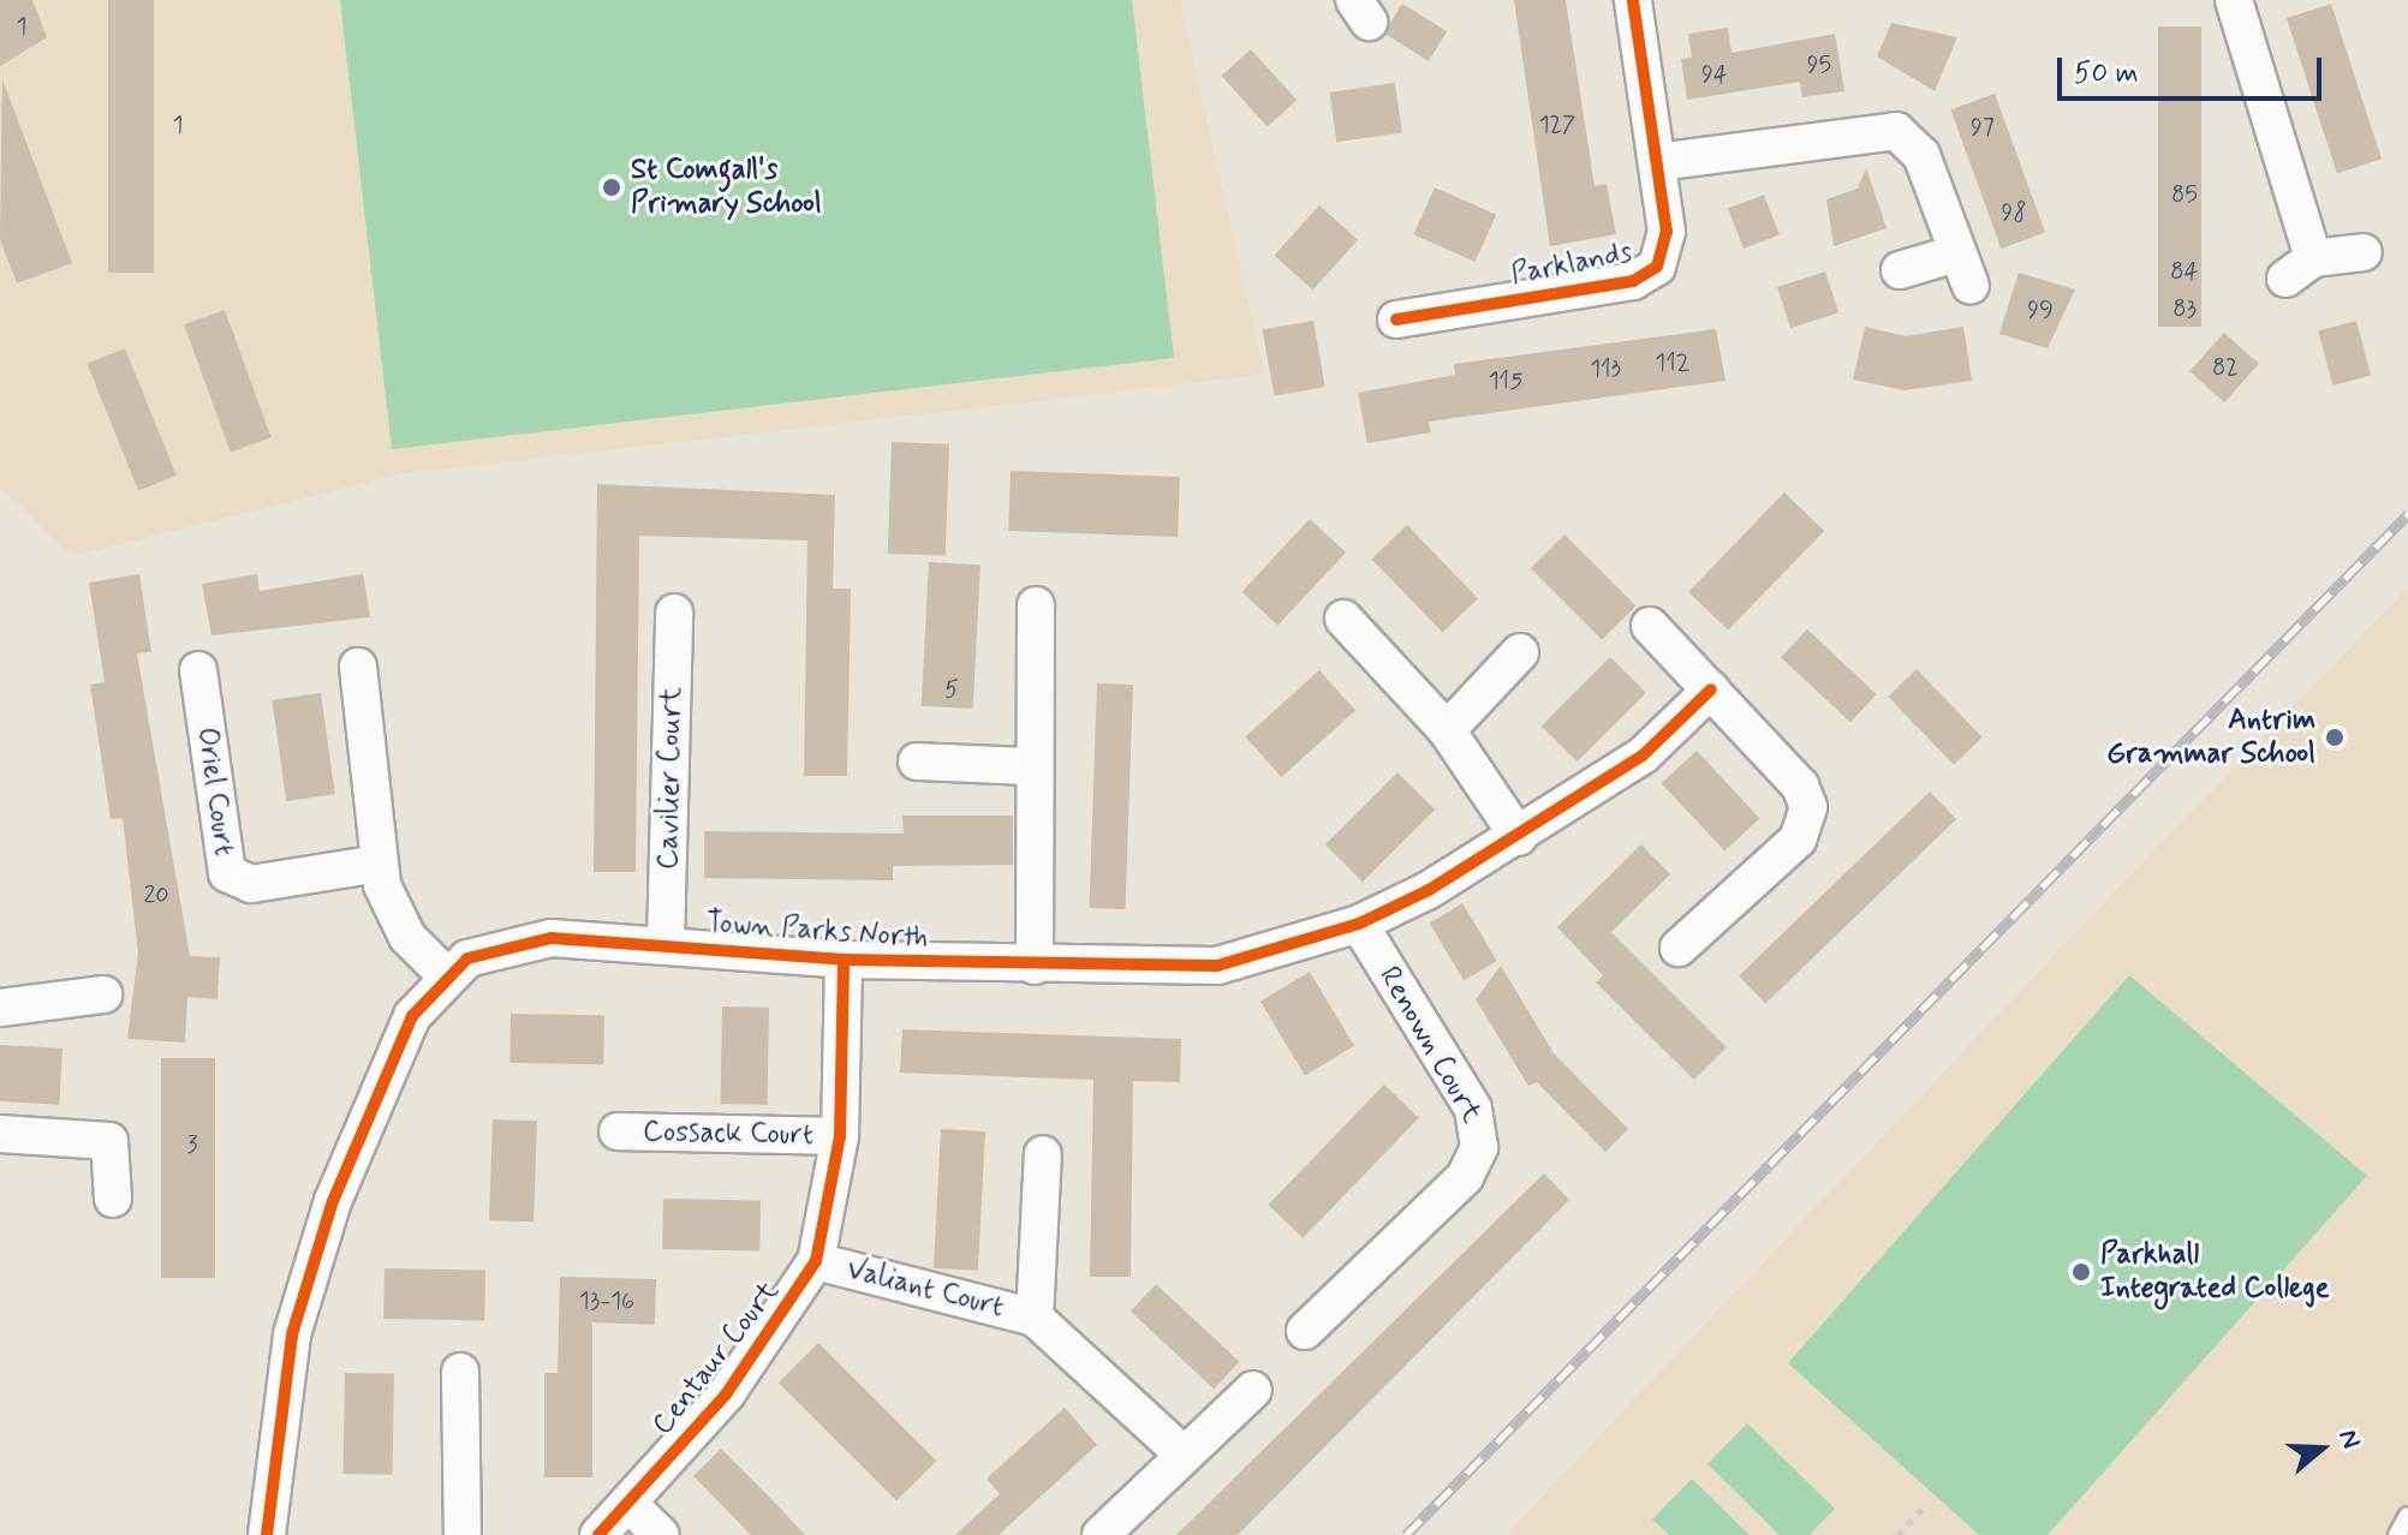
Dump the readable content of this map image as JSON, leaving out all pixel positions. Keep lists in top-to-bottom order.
{
  "streets": {
    "street": [
      "Parklands",
      "Cavilier Court",
      "Oriel Court",
      "Town Parks North",
      "Renown Court",
      "Cossack Court",
      "Valiant Court",
      "Centaur Court"
    ]
  },
  "crossings": [
    ["Cavilier Court", "Town Parks North"],
    ["Town Parks North", "Renown Court"],
    ["Town Parks North", "Centaur Court"],
    ["Cossack Court", "Centaur Court"],
    ["Valiant Court", "Centaur Court"]
  ],
  "places": ["St Comgall's Primary School", "Antrim Grammar School", "Parkhall Integrated College"],
  "house_numbers": [
    "1",
    "95",
    "94",
    "1",
    "127",
    "97",
    "85",
    "98",
    "84",
    "83",
    "99",
    "112",
    "82",
    "113",
    "115",
    "5",
    "20",
    "3",
    "13-16"
  ],
  "scale_bar": "50 m",
  "north": "right"
}
